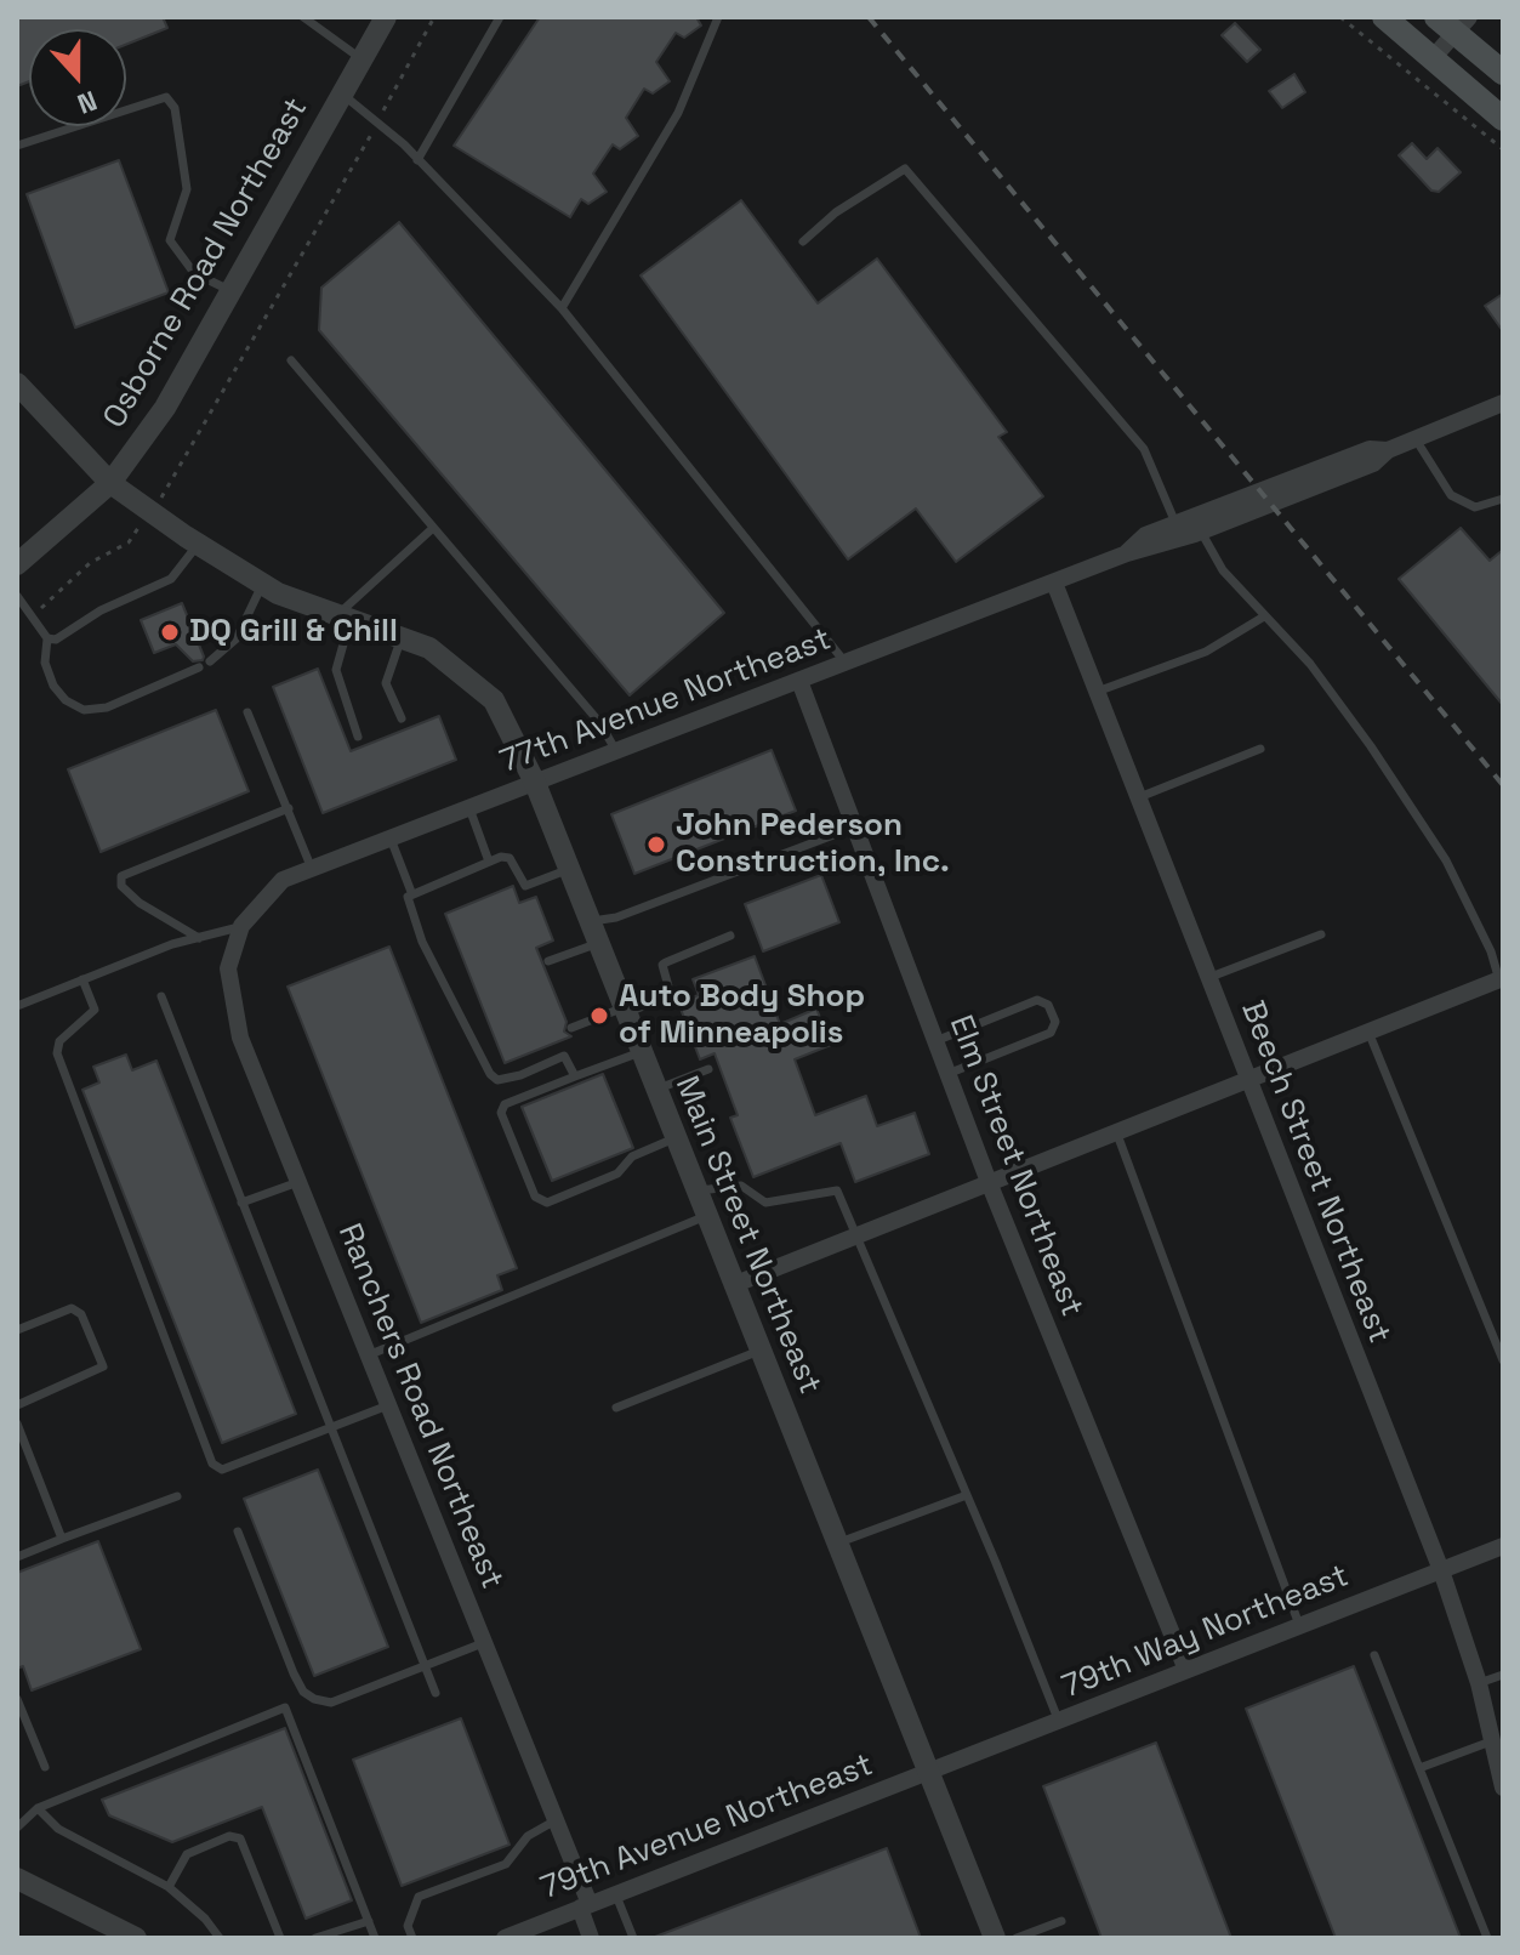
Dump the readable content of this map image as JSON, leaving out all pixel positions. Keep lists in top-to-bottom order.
{
  "streets": {
    "street": [
      "Osborne Road Northeast",
      "77th Avenue Northeast",
      "Elm Street Northeast",
      "Beech Street Northeast",
      "Main Street Northeast",
      "Ranchers Road Northeast",
      "79th Way Northeast",
      "79th Avenue Northeast"
    ]
  },
  "crossings": [
    ["Osborne Road Northeast", "Main Street Northeast"],
    ["77th Avenue Northeast", "Elm Street Northeast"],
    ["77th Avenue Northeast", "Beech Street Northeast"],
    ["77th Avenue Northeast", "Main Street Northeast"],
    ["77th Avenue Northeast", "Ranchers Road Northeast"],
    ["Elm Street Northeast", "79th Way Northeast"],
    ["Beech Street Northeast", "79th Way Northeast"],
    ["Main Street Northeast", "79th Way Northeast"],
    ["Main Street Northeast", "79th Avenue Northeast"],
    ["Ranchers Road Northeast", "79th Avenue Northeast"],
    ["79th Way Northeast", "79th Avenue Northeast"]
  ],
  "places": ["DQ Grill & Chill", "John Pederson Construction, Inc.", "Auto Body Shop of Minneapolis"],
  "north": "bottom"
}
